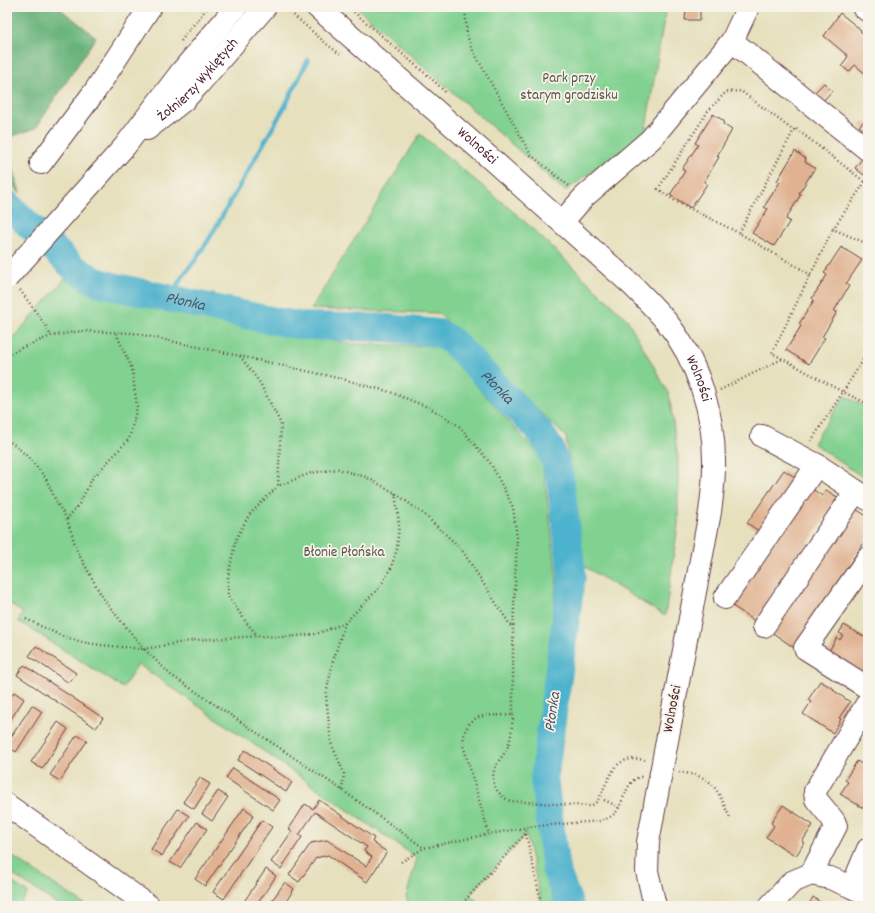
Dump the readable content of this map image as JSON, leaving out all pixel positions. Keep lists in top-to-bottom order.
{
  "streets": {
    "street": ["Żołnierzy Wyklętych", "Wolności"]
  },
  "water": ["Płonka"],
  "parks": ["Park przy starym grodzisku", "Błonie Płońska"]
}
